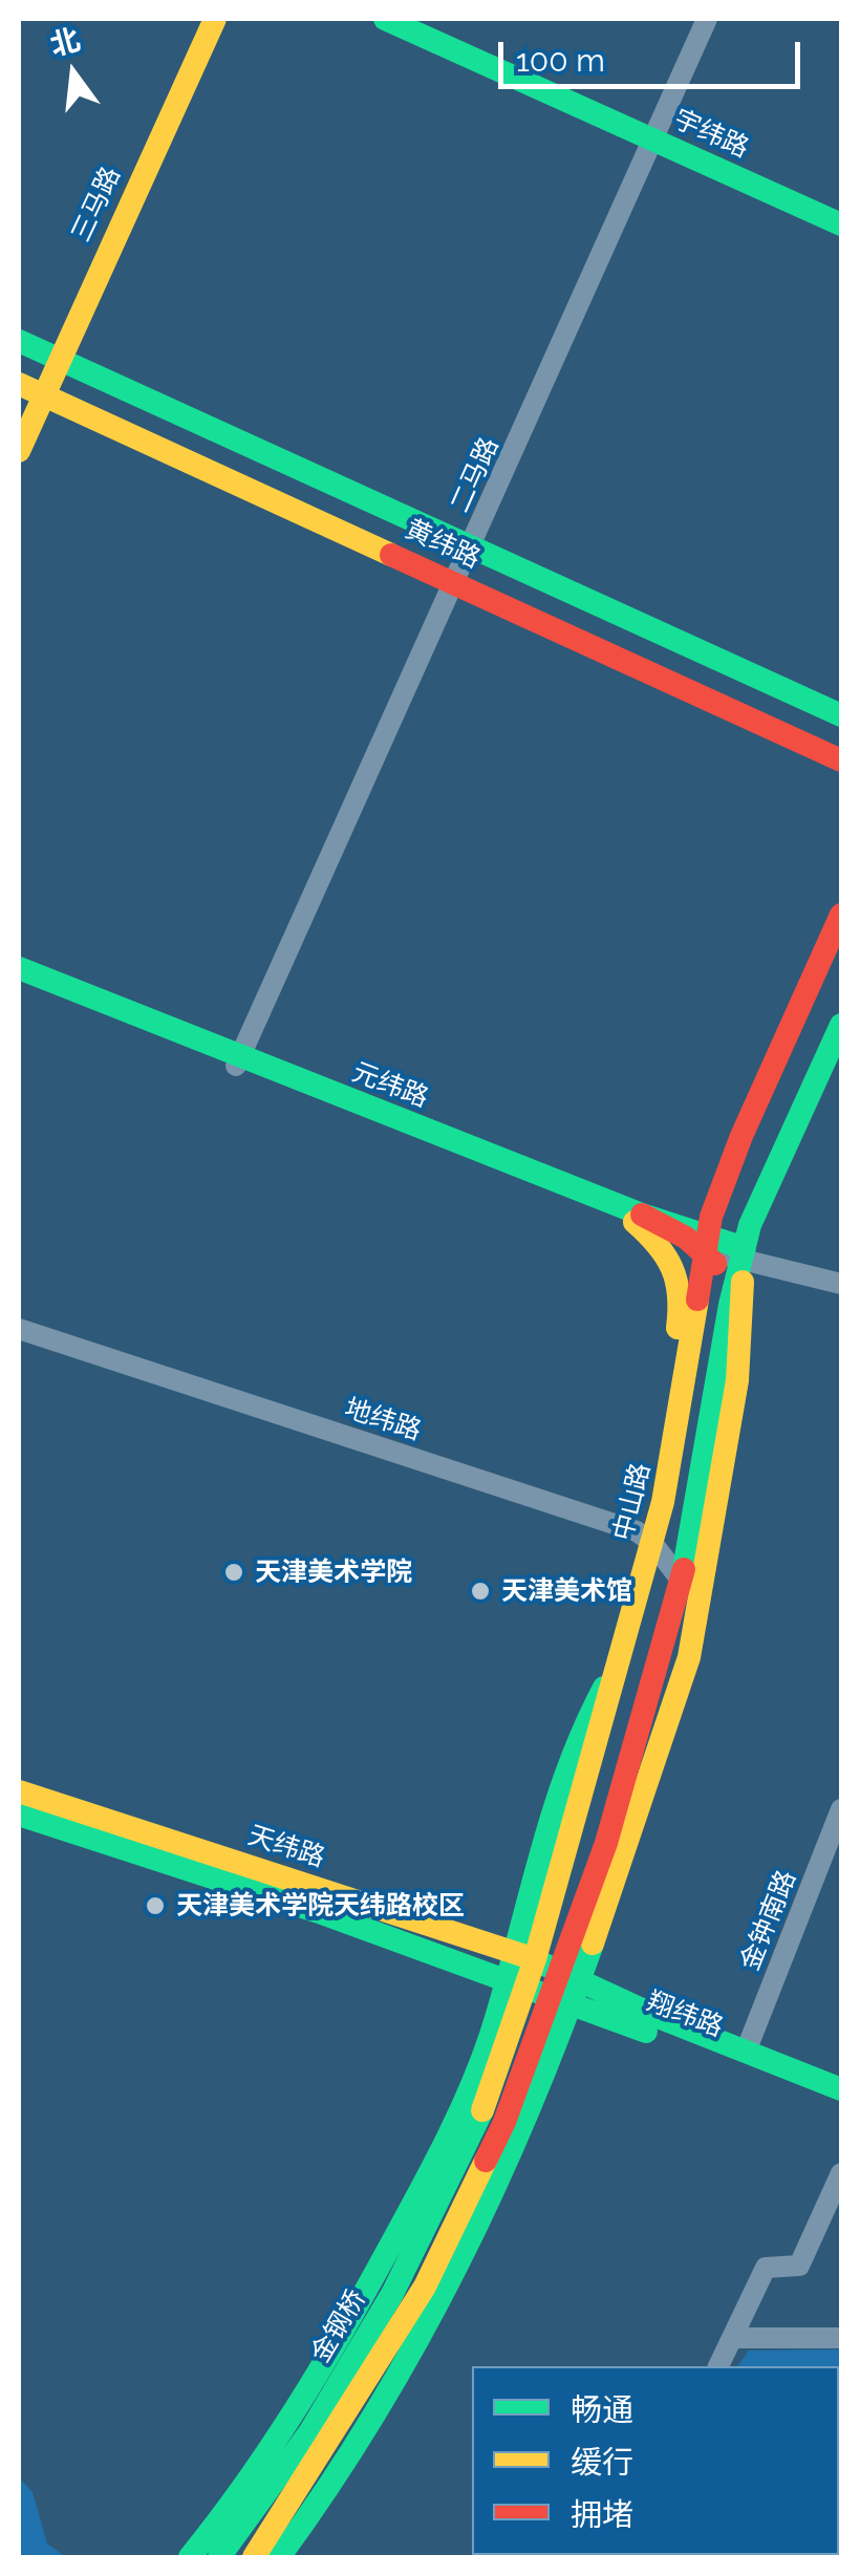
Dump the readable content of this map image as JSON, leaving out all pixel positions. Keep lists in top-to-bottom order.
{
  "streets": {
    "main road": [
      "宇纬路",
      "三马路",
      "黄纬路",
      "元纬路",
      "中山路",
      "天纬路",
      "翔纬路",
      "金钢桥"
    ],
    "street": ["二马路", "地纬路", "金钟南路"]
  },
  "crossings": [
    ["宇纬路", "二马路"],
    ["三马路", "黄纬路"],
    ["二马路", "黄纬路"],
    ["二马路", "元纬路"],
    ["元纬路", "中山路"],
    ["地纬路", "中山路"],
    ["中山路", "天纬路"],
    ["中山路", "翔纬路"],
    ["天纬路", "翔纬路"],
    ["金钟南路", "翔纬路"]
  ],
  "places": ["天津美术学院", "天津美术馆", "天津美术学院天纬路校区"],
  "legend": ["畅通", "缓行", "拥堵"],
  "scale_bar": "100 m",
  "north": "top"
}
